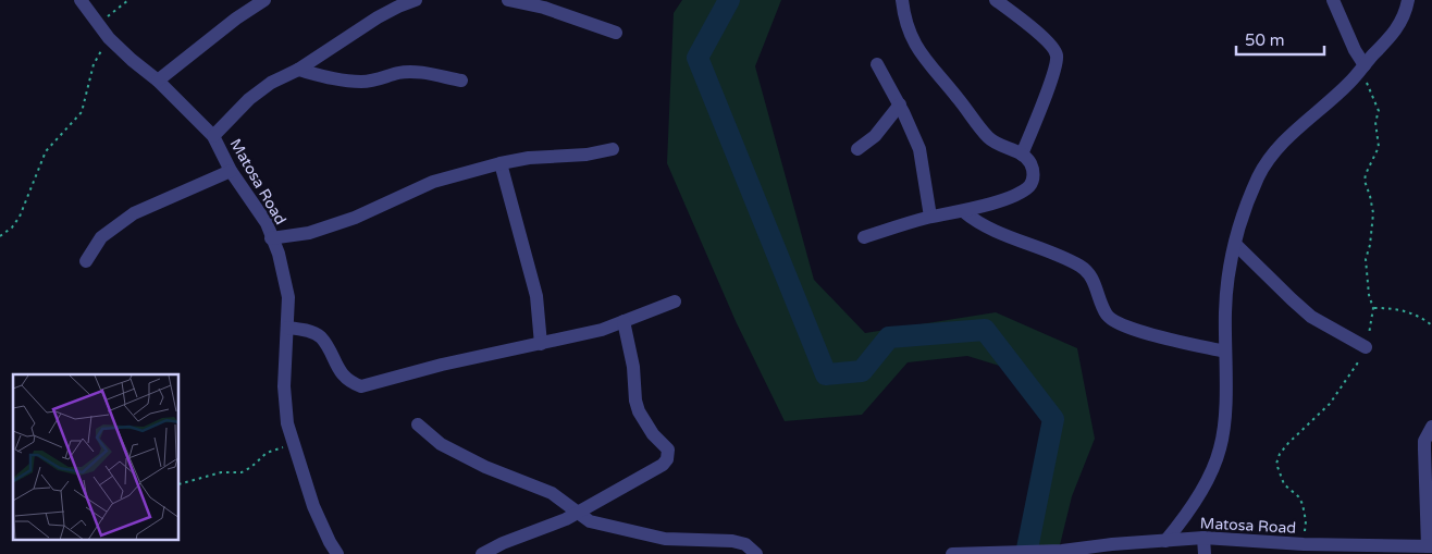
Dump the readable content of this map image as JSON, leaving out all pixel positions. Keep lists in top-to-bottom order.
{
  "streets": {
    "street": ["Matosa Road"]
  },
  "scale_bar": "50 m"
}
